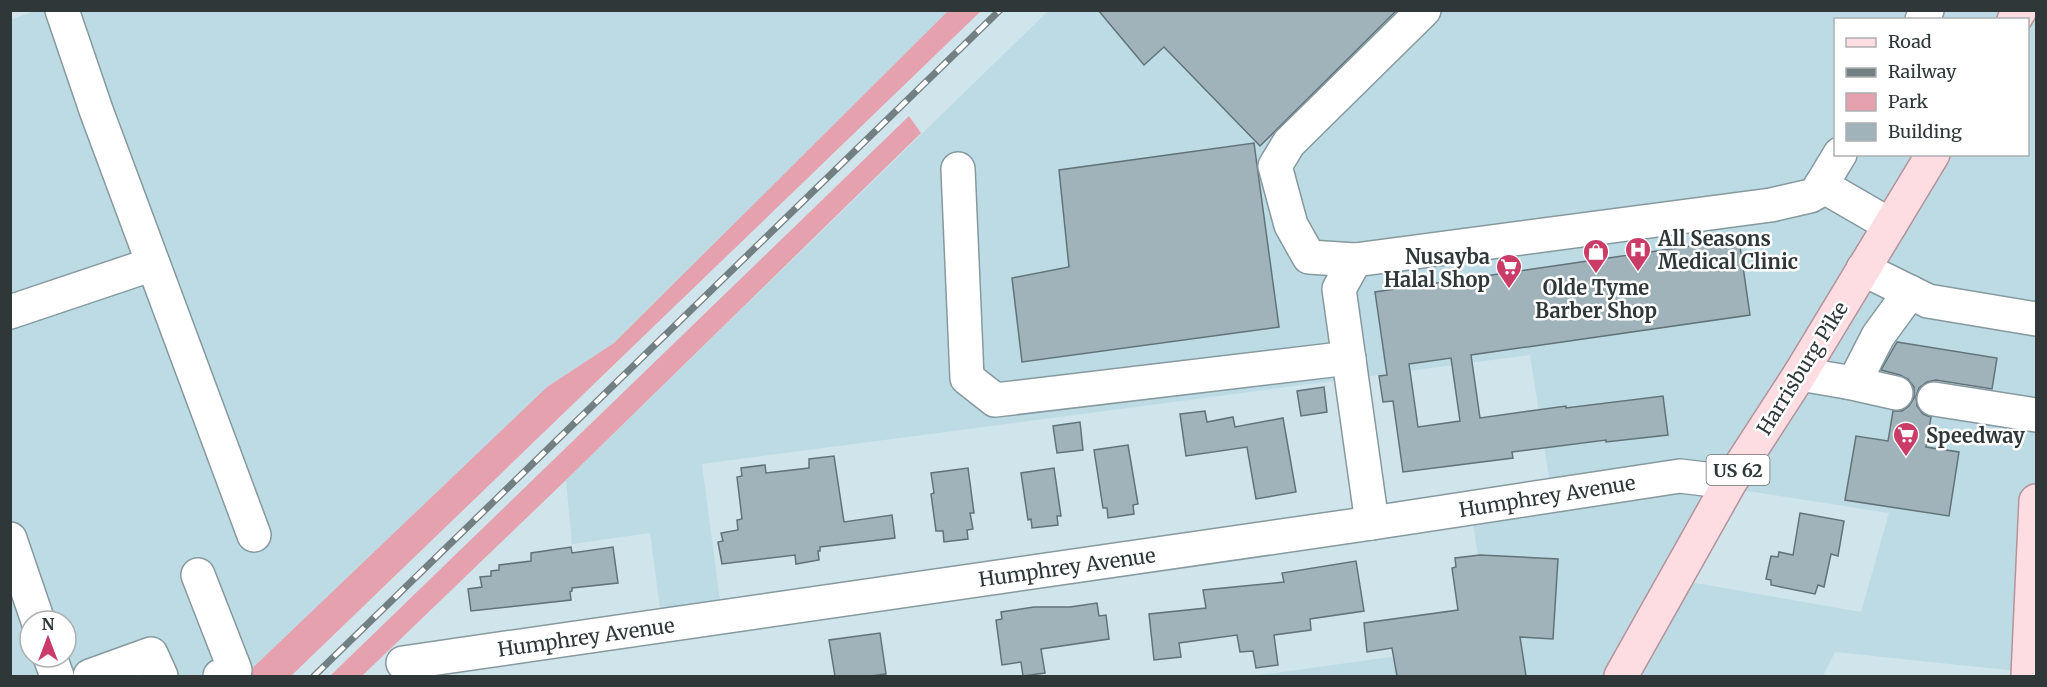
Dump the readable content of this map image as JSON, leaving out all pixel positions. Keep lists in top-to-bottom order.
{
  "streets": {
    "main road": ["Harrisburg Pike", "US 62"],
    "street": ["Humphrey Avenue"]
  },
  "crossings": [
    ["Harrisburg Pike", "Humphrey Avenue"]
  ],
  "places": {
    "hospital": ["All Seasons Medical Clinic"],
    "shop": ["Olde Tyme Barber Shop"],
    "supermarket": ["Nusayba Halal Shop", "Speedway"]
  },
  "legend": [
    "Road",
    "Railway",
    "Park",
    "Building"
  ],
  "north": "top"
}
